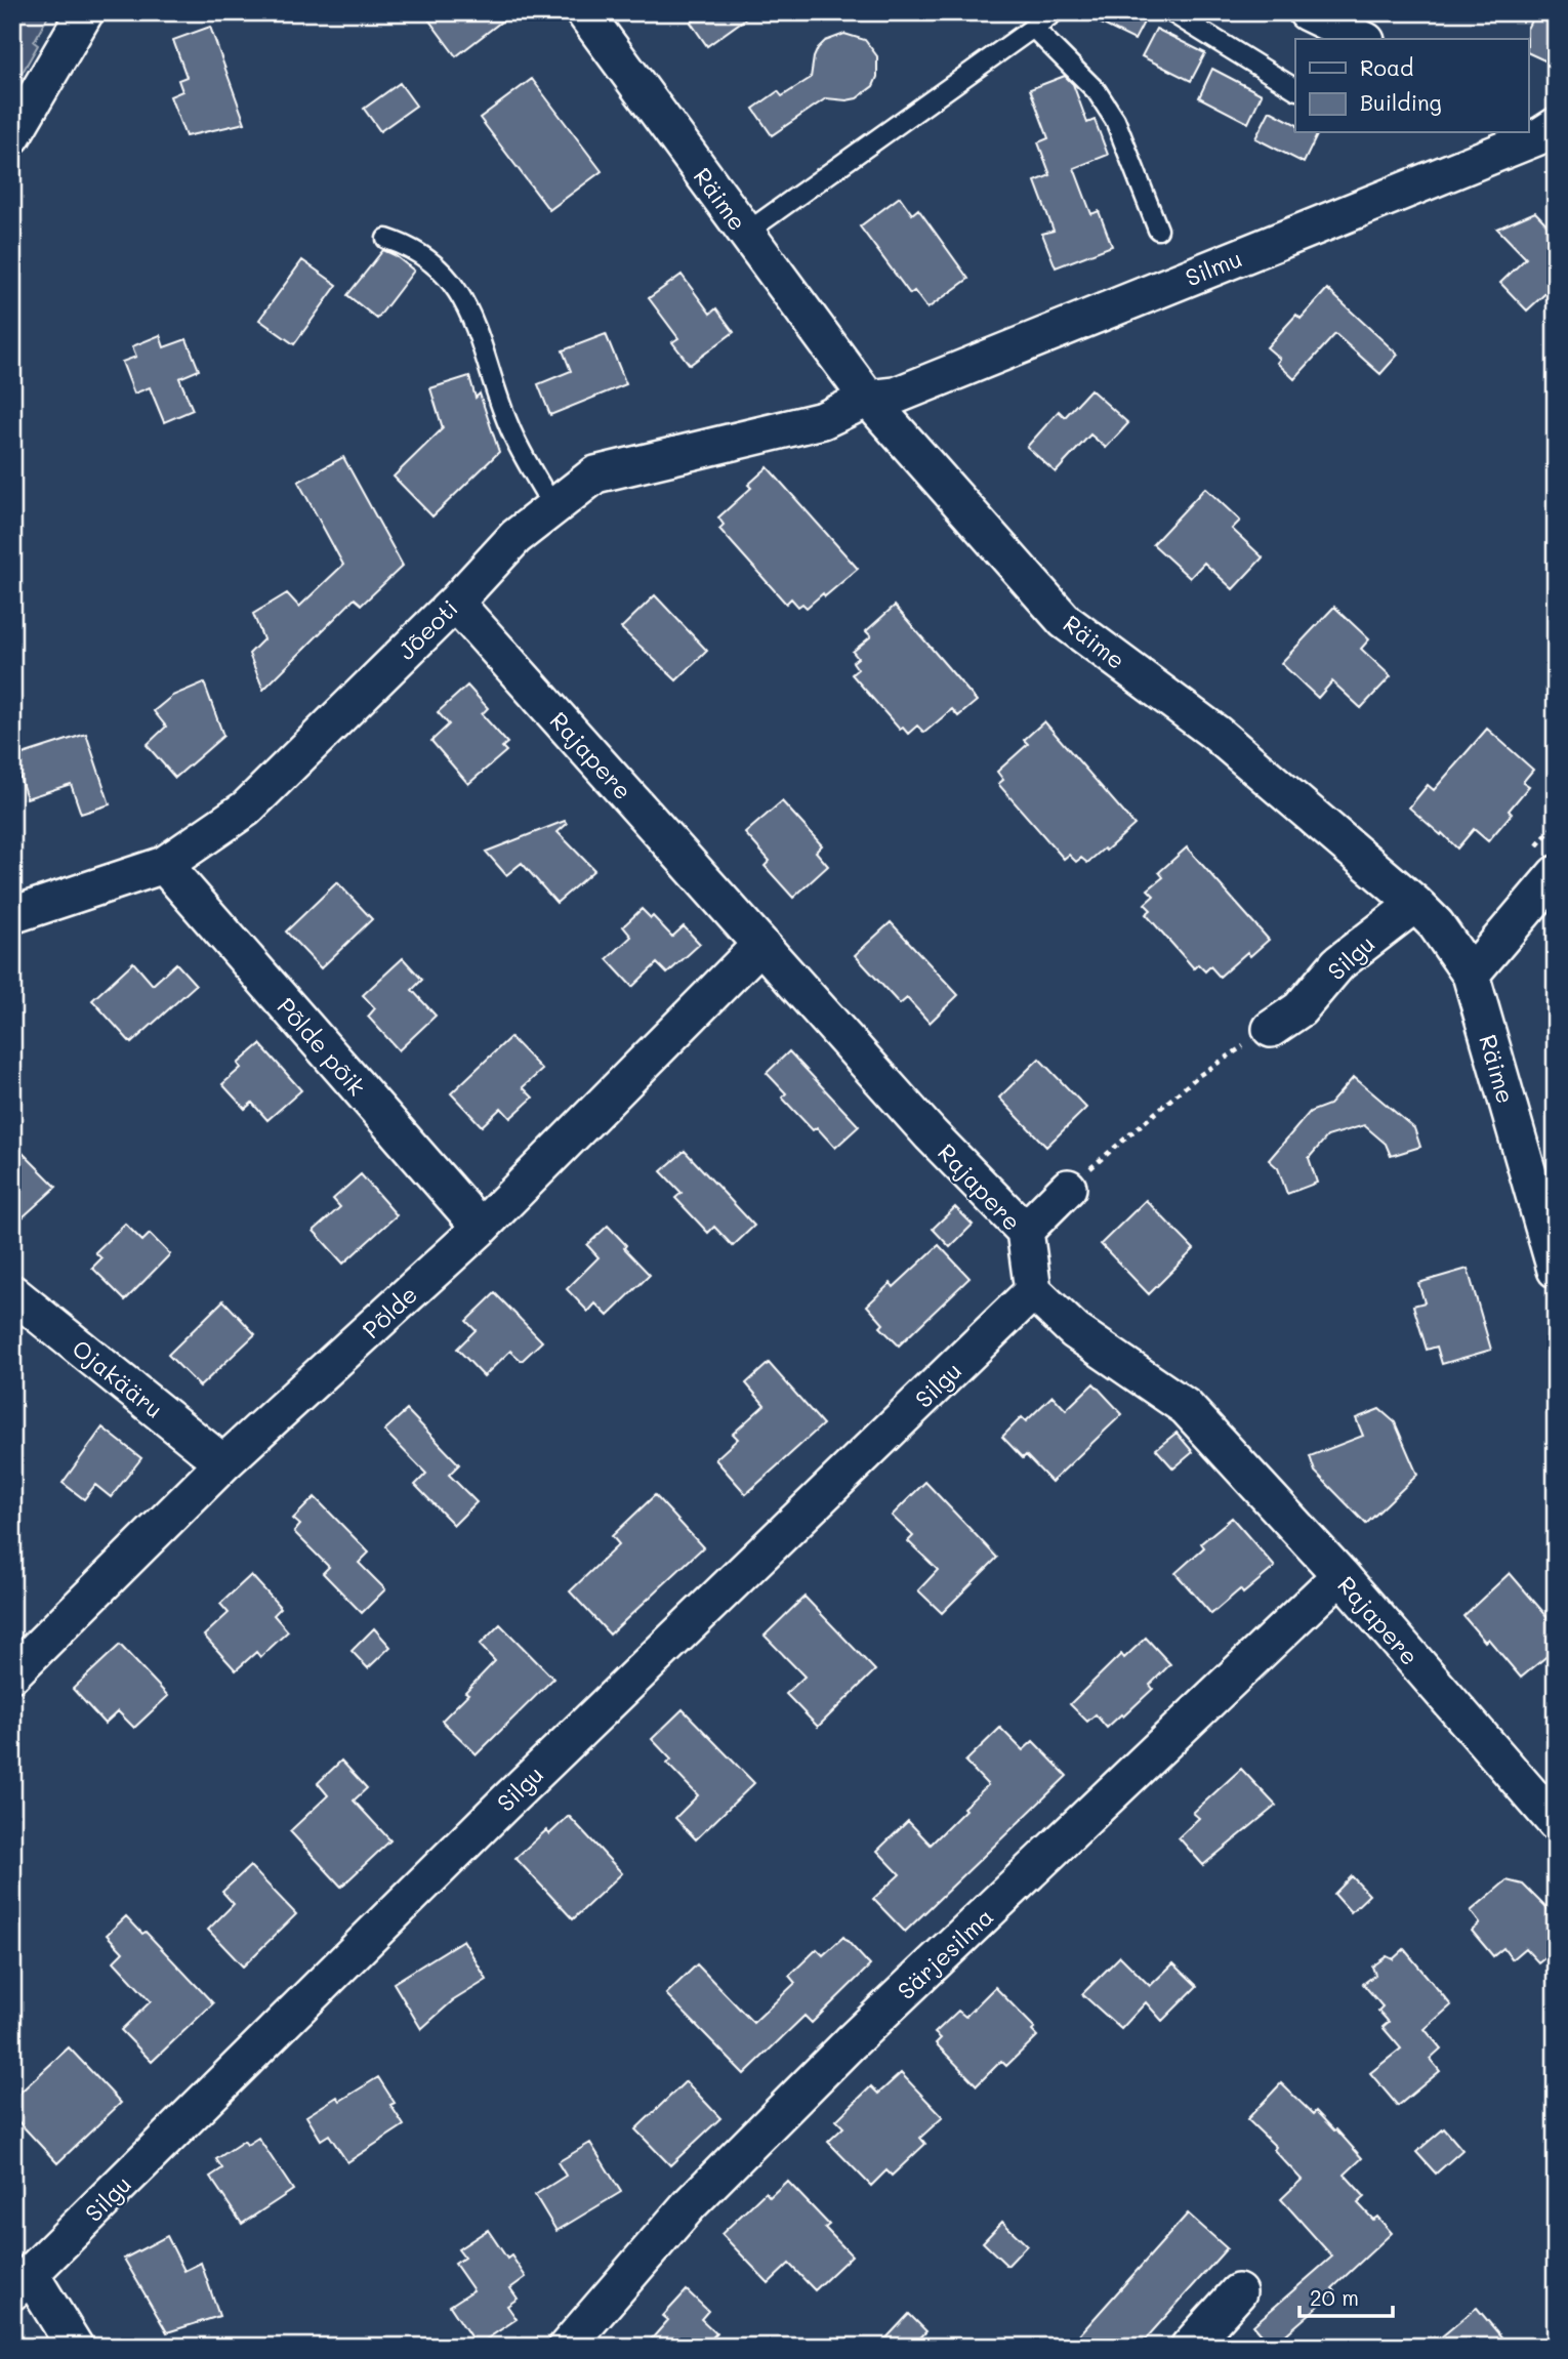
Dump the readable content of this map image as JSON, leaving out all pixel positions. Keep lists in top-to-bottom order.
{
  "streets": {
    "street": [
      "Räime",
      "Silmu",
      "Jõeoti",
      "Rajapere",
      "Silgu",
      "Põlde põik",
      "Põlde",
      "Ojakääru",
      "Särjesilma"
    ]
  },
  "crossings": [
    ["Räime", "Silmu"],
    ["Räime", "Jõeoti"],
    ["Räime", "Silgu"],
    ["Silmu", "Jõeoti"],
    ["Jõeoti", "Rajapere"],
    ["Jõeoti", "Põlde põik"],
    ["Rajapere", "Silgu"],
    ["Rajapere", "Põlde"],
    ["Rajapere", "Särjesilma"],
    ["Põlde põik", "Põlde"],
    ["Põlde", "Ojakääru"]
  ],
  "legend": ["Road", "Building"],
  "scale_bar": "20 m"
}
